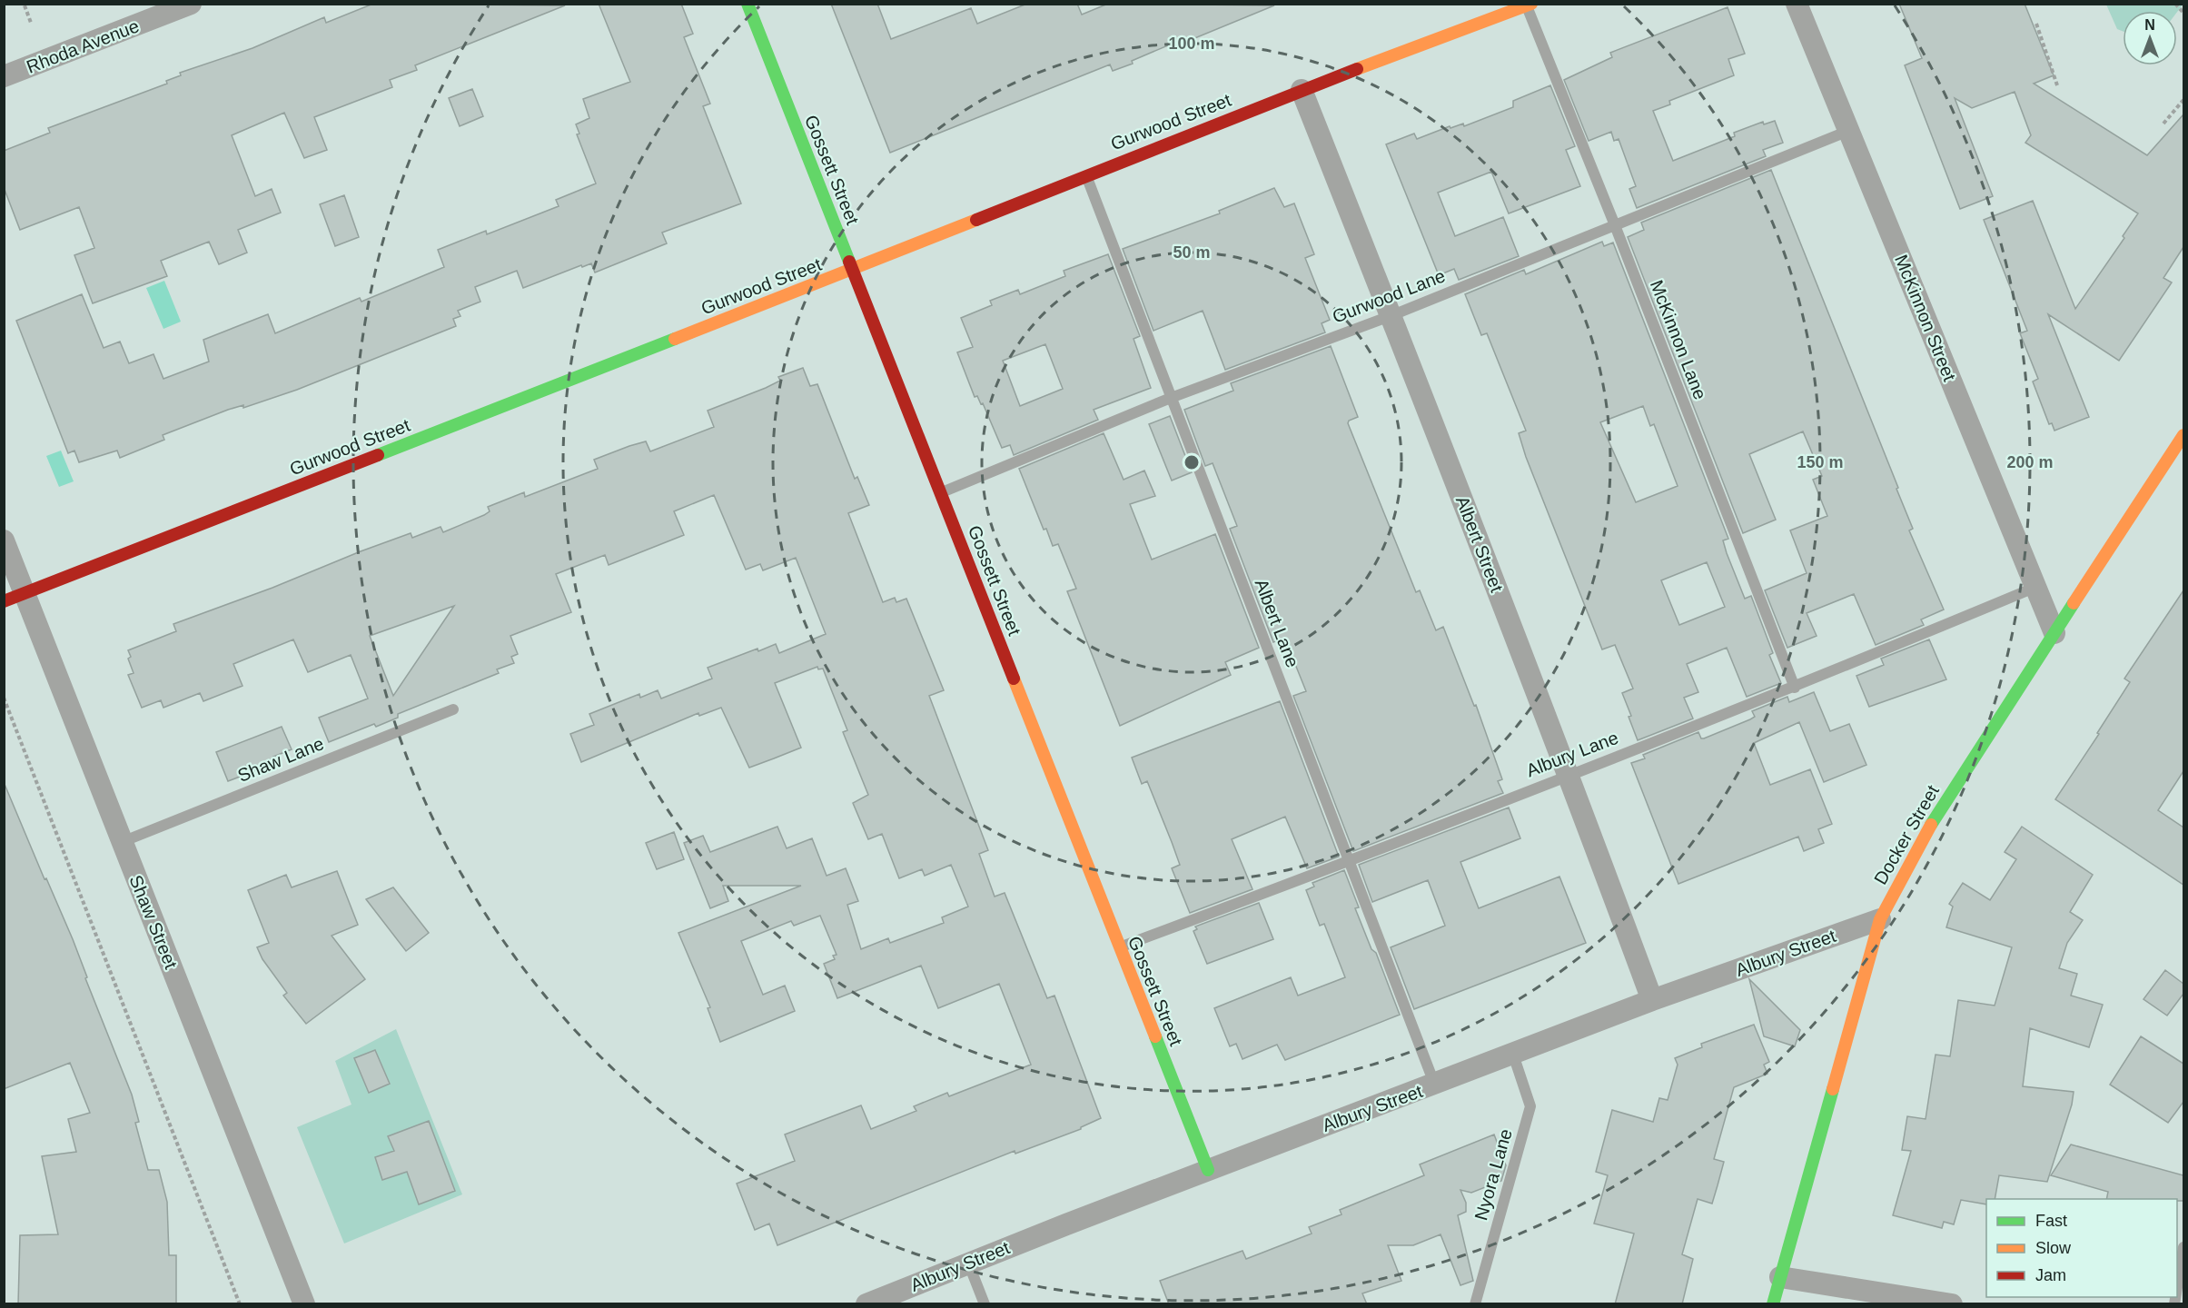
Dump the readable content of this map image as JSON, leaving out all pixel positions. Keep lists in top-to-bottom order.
{
  "streets": {
    "street": [
      "Rhoda Avenue",
      "Gurwood Street",
      "Gossett Street",
      "McKinnon Street",
      "Albert Street",
      "Docker Street",
      "Shaw Street",
      "Albury Street"
    ],
    "lane": [
      "Gurwood Lane",
      "McKinnon Lane",
      "Albert Lane",
      "Albury Lane",
      "Shaw Lane",
      "Nyora Lane"
    ]
  },
  "crossings": [
    ["Gurwood Street", "Gossett Street"],
    ["Gurwood Street", "McKinnon Lane"],
    ["Gurwood Street", "Albert Street"],
    ["Gurwood Street", "Albert Lane"],
    ["Gurwood Street", "Shaw Street"],
    ["Gossett Street", "Gurwood Lane"],
    ["Gossett Street", "Albury Lane"],
    ["Gossett Street", "Albury Street"],
    ["Gurwood Lane", "McKinnon Street"],
    ["Gurwood Lane", "McKinnon Lane"],
    ["Gurwood Lane", "Albert Street"],
    ["Gurwood Lane", "Albert Lane"],
    ["McKinnon Street", "Albury Lane"],
    ["McKinnon Street", "Docker Street"],
    ["McKinnon Lane", "Albury Lane"],
    ["Albert Street", "Albury Lane"],
    ["Albert Street", "Albury Street"],
    ["Albert Lane", "Albury Lane"],
    ["Albert Lane", "Albury Street"],
    ["Shaw Lane", "Shaw Street"],
    ["Docker Street", "Albury Street"],
    ["Albury Street", "Nyora Lane"]
  ],
  "legend": ["Fast", "Slow", "Jam"],
  "north": "top",
  "rings": [
    "100 m",
    "50 m",
    "150 m",
    "200 m"
  ]
}
